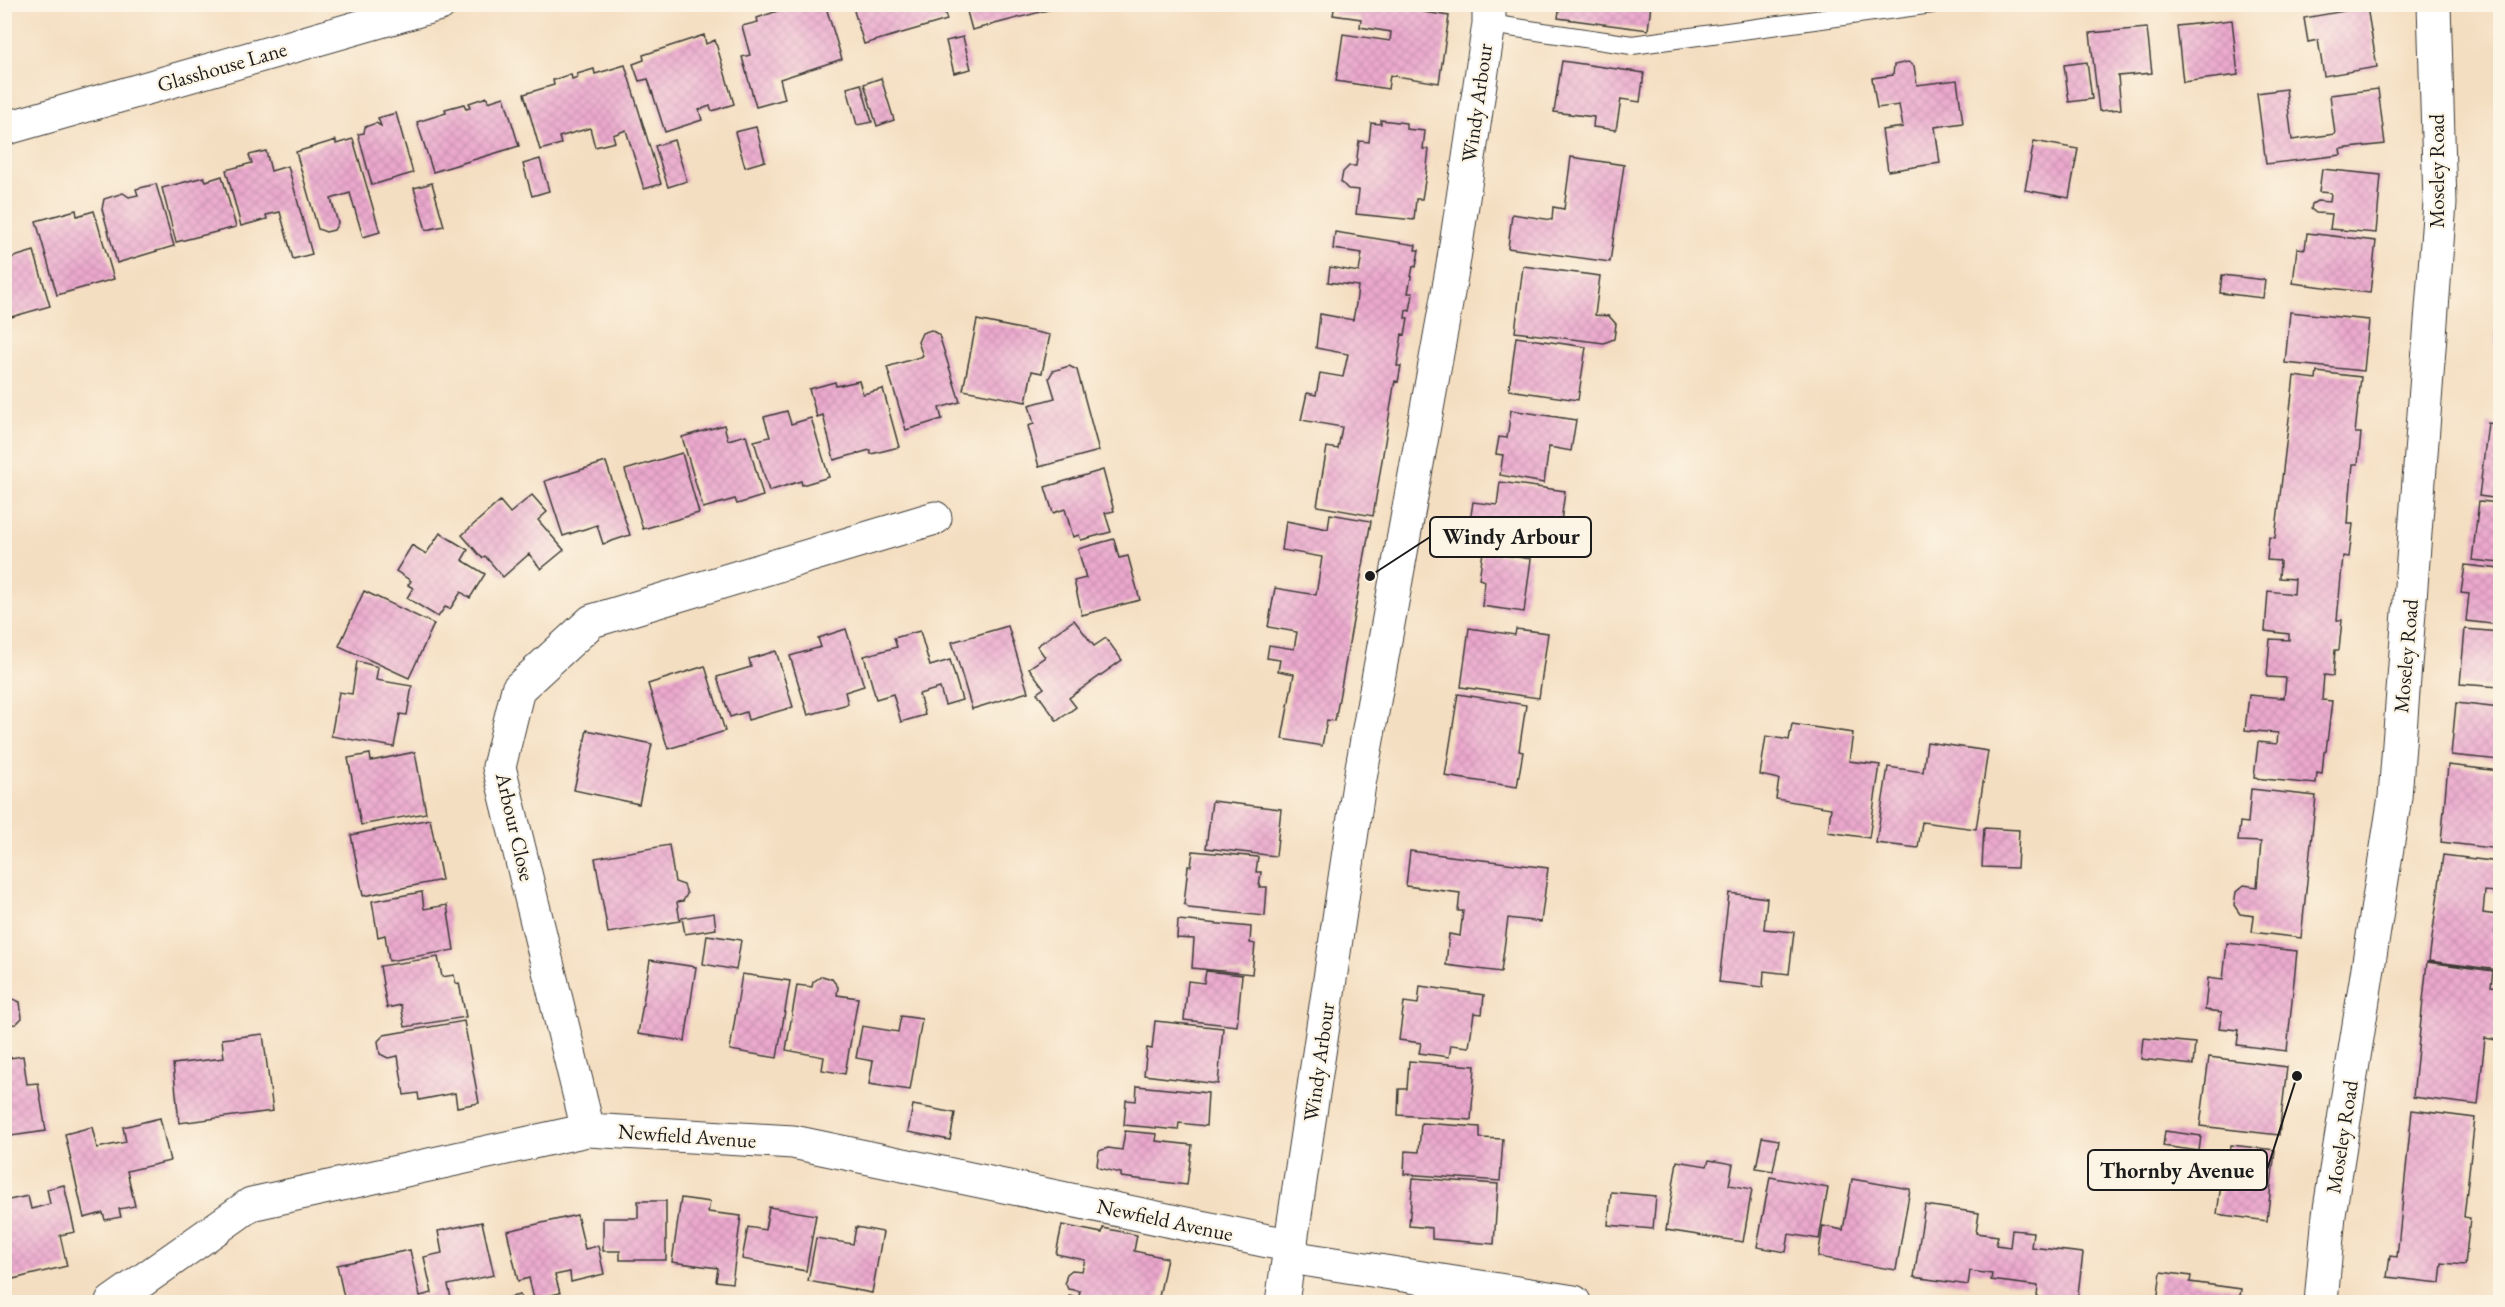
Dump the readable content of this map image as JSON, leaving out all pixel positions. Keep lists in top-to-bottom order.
{
  "streets": {
    "street": [
      "Glasshouse Lane",
      "Windy Arbour",
      "Moseley Road",
      "Arbour Close",
      "Newfield Avenue"
    ]
  },
  "crossings": [
    ["Windy Arbour", "Newfield Avenue"],
    ["Arbour Close", "Newfield Avenue"]
  ],
  "places": ["Windy Arbour", "Thornby Avenue"]
}
